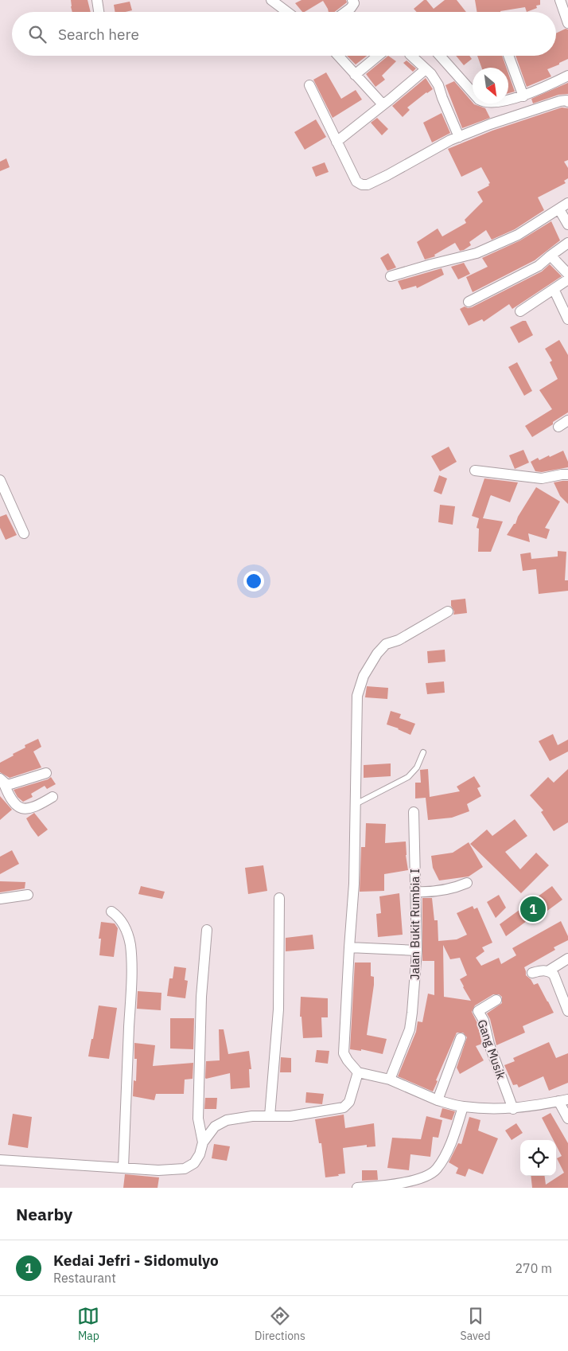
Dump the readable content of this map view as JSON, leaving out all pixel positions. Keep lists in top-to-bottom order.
{
  "streets": {
    "street": ["Jalan Bukit Rumbia I", "Gang Musik"]
  },
  "north": "bottom right",
  "page": {
    "search": "Search here",
    "pins": "1",
    "heading": "Nearby",
    "list": [
      {
        "mark": "1",
        "name": "Kedai Jefri - Sidomulyo",
        "note": "Restaurant",
        "value": "270 m"
      }
    ],
    "nav": ["Map", "Directions", "Saved"]
  }
}
